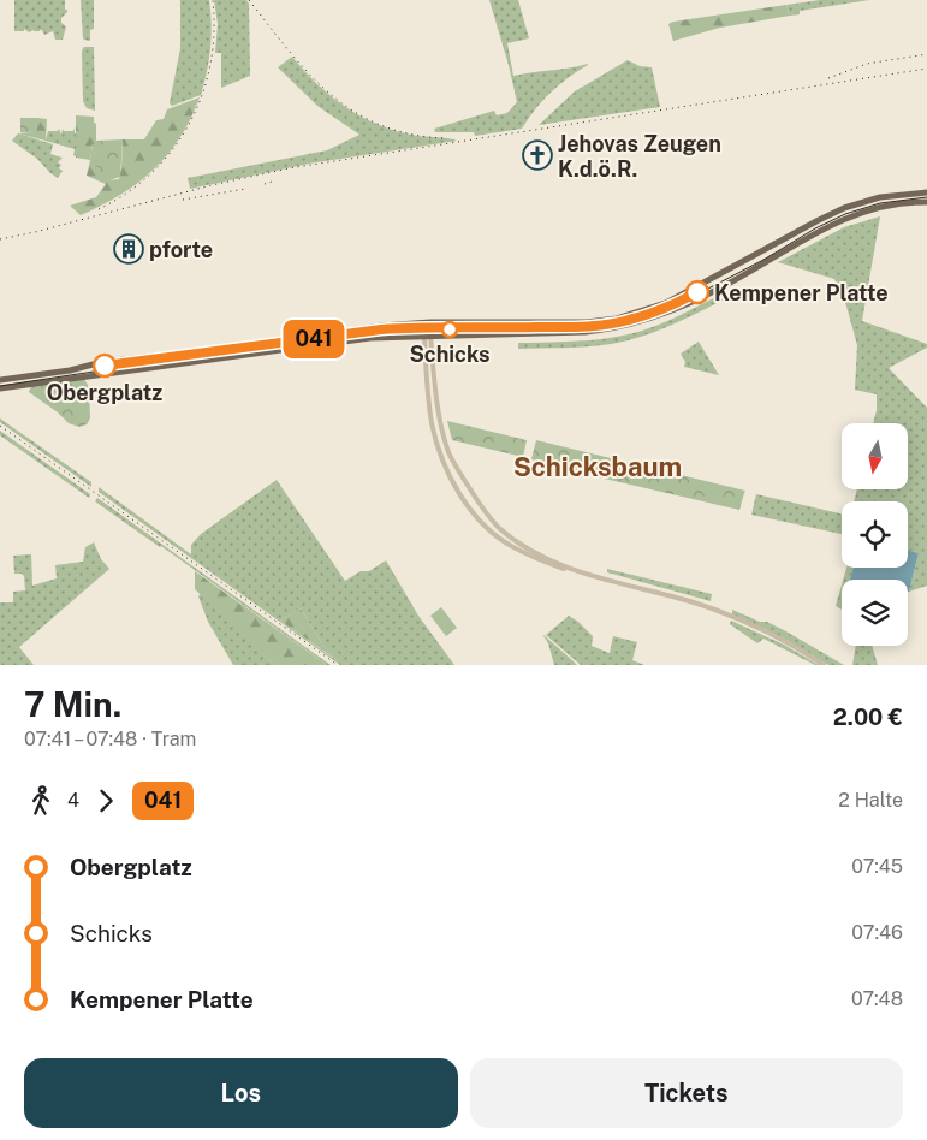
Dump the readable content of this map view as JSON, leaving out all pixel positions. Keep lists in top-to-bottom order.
{
  "districts": ["Schicksbaum"],
  "places": {
    "church": ["Jehovas Zeugen K.d.ö.R."],
    "building": ["pforte"],
    "other": ["Kempener Platte", "Schicks", "Obergplatz"]
  },
  "lines": ["tram line 041"],
  "north": "bottom",
  "page": {
    "on_map": "041",
    "heading": ["7 Min.", "07:41 – 07:48 · Tram", "2.00 €"],
    "legs": ["4", "041", "2 Halte"],
    "list": [
      {
        "name": "Obergplatz",
        "value": "07:45"
      },
      {
        "name": "Schicks",
        "value": "07:46"
      },
      {
        "name": "Kempener Platte",
        "value": "07:48"
      }
    ],
    "buttons": ["Los", "Tickets"]
  }
}
